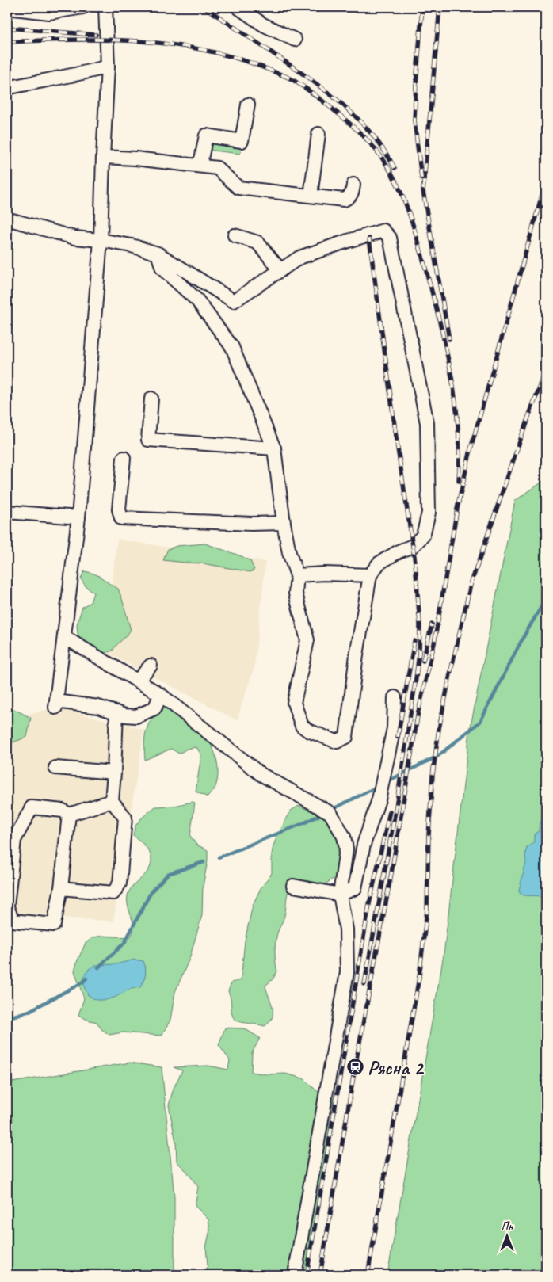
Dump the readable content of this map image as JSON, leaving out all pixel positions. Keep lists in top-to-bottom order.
{
  "places": {
    "station": ["Рясна 2"]
  },
  "north": "top"
}
